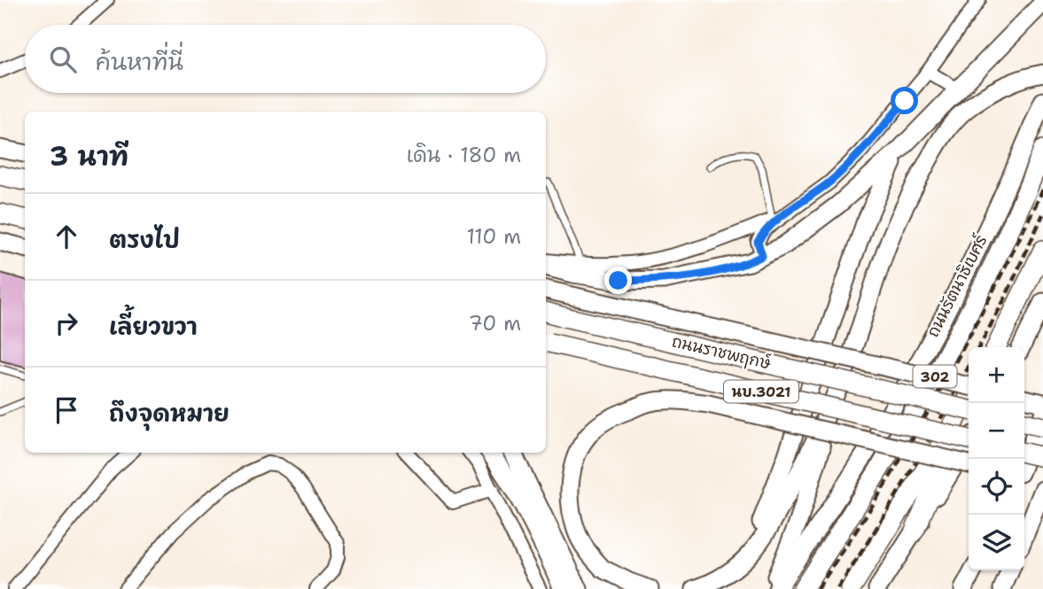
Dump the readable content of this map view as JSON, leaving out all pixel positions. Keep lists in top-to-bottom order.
{
  "streets": {
    "main road": [
      "ถนนรัตนาธิเบศร์",
      "ถนนราชพฤกษ์",
      "302",
      "นบ.3021"
    ]
  },
  "page": {
    "search": "ค้นหาที่นี่",
    "heading": ["3 นาที", "เดิน · 180 m"],
    "list": [
      ["ตรงไป", "110 m"],
      ["เลี้ยวขวา", "70 m"],
      "ถึงจุดหมาย"
    ],
    "map_buttons": ["+", "−"]
  }
}
